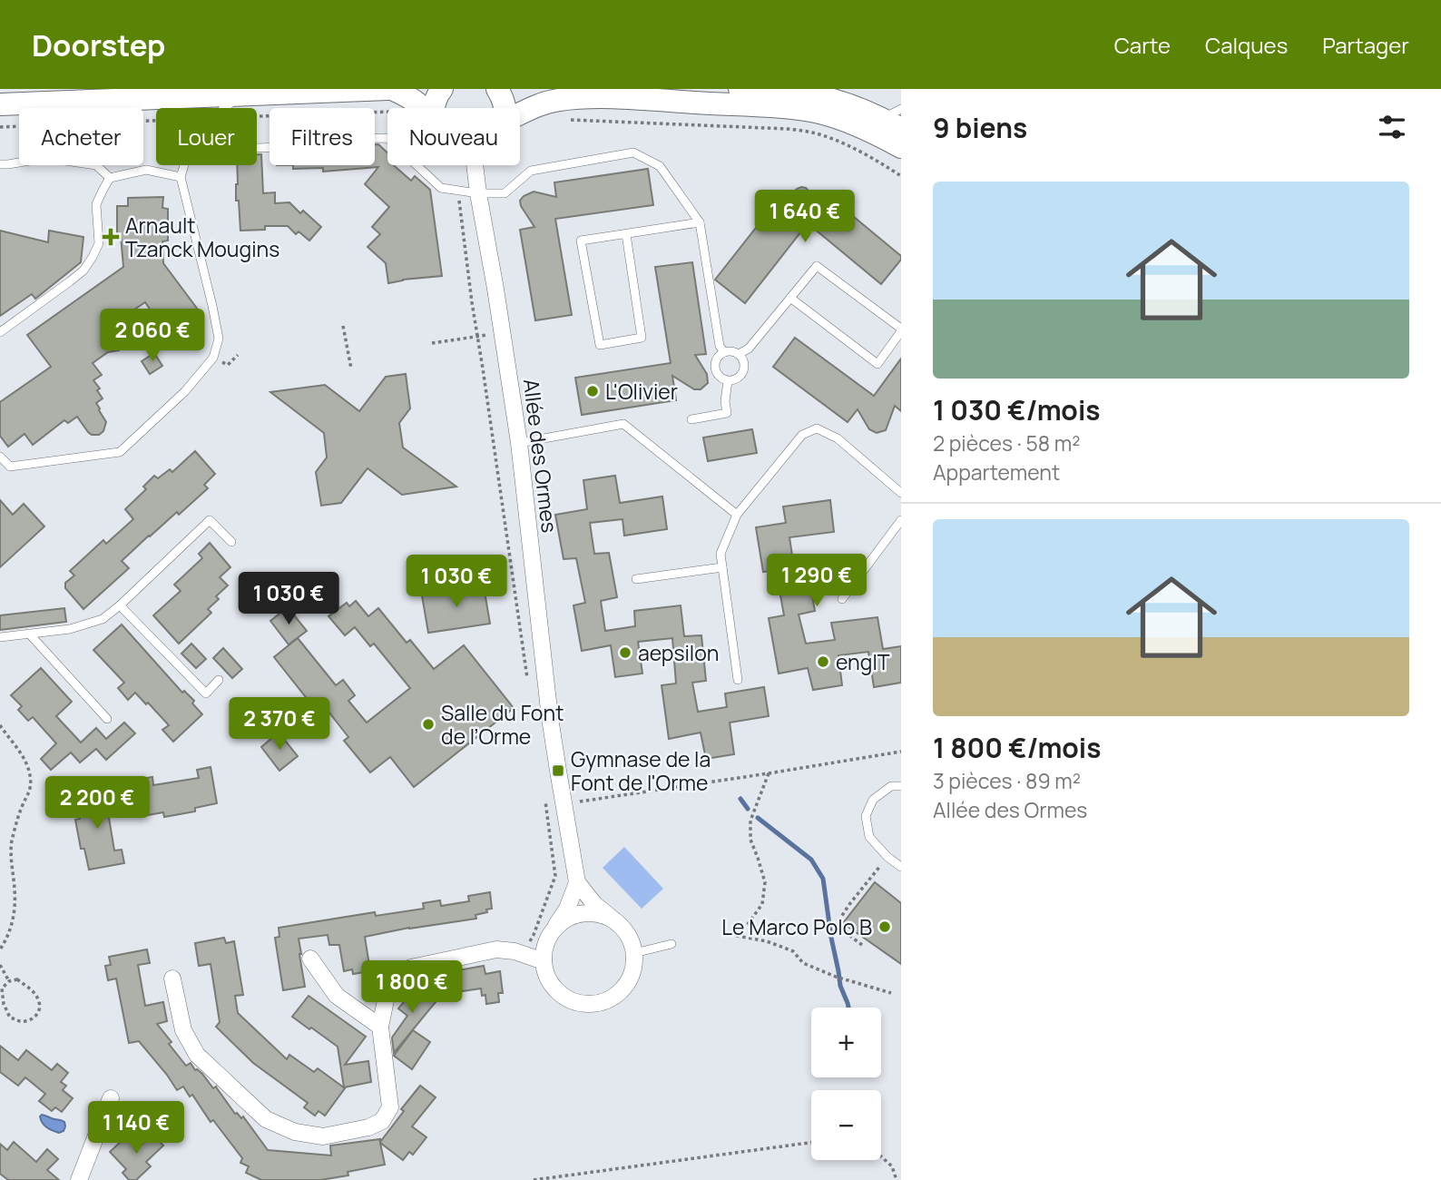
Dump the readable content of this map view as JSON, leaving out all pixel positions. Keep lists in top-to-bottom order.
{
  "streets": {
    "street": ["Allée des Ormes"]
  },
  "places": {
    "health": ["Arnault Tzanck Mougins"],
    "other": [
      "L'Olivier",
      "aepsilon",
      "engIT",
      "Salle du Font de l’Orme",
      "Le Marco Polo B"
    ],
    "transit": ["Gymnase de la Font de l'Orme"]
  },
  "page": {
    "header": "Doorstep",
    "nav": ["Carte", "Calques", "Partager"],
    "heading": "9 biens",
    "chip": [
      "Acheter",
      "Louer",
      "Filtres",
      "Nouveau"
    ],
    "list": [
      {
        "name": "1 030 €/mois",
        "note": "2 pièces · 58 m² · Appartement"
      },
      {
        "name": "1 800 €/mois",
        "note": "3 pièces · 89 m² · Allée des Ormes"
      }
    ],
    "price": [
      "1 640 €",
      "2 060 €",
      "1 290 €",
      "1 030 €",
      "1 030 €",
      "2 370 €",
      "2 200 €",
      "1 800 €",
      "1 140 €"
    ],
    "map_buttons": ["+", "−"]
  }
}
